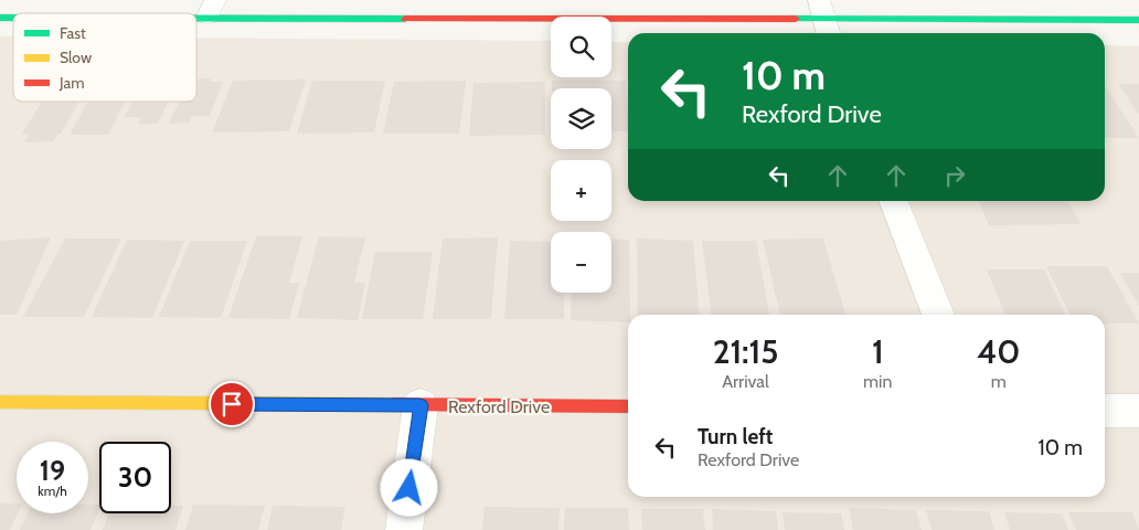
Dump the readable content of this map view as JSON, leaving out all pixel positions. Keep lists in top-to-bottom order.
{
  "streets": {
    "main road": ["Rexford Drive"]
  },
  "legend": ["Fast", "Slow", "Jam"],
  "page": {
    "map_buttons": ["+", "−"],
    "turn": ["10 m", "Rexford Drive"],
    "eta": [
      "21:15",
      "Arrival",
      "1",
      "min",
      "40",
      "m"
    ],
    "list": [
      {
        "name": "Turn left",
        "note": "Rexford Drive",
        "value": "10 m"
      }
    ],
    "speed": "19 km/h",
    "limit": "30"
  }
}
